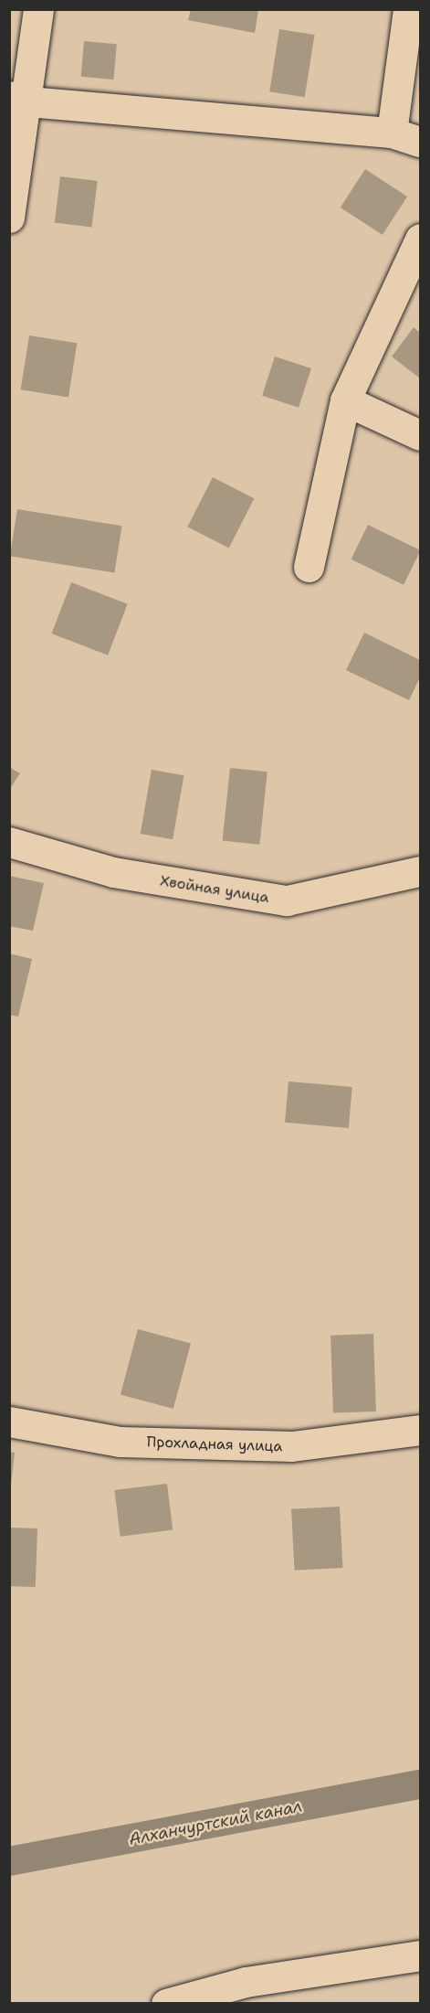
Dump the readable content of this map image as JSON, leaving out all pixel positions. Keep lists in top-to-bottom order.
{
  "streets": {
    "street": ["Хвойная улица", "Прохладная улица"]
  },
  "water": ["Алханчуртский канал"]
}
